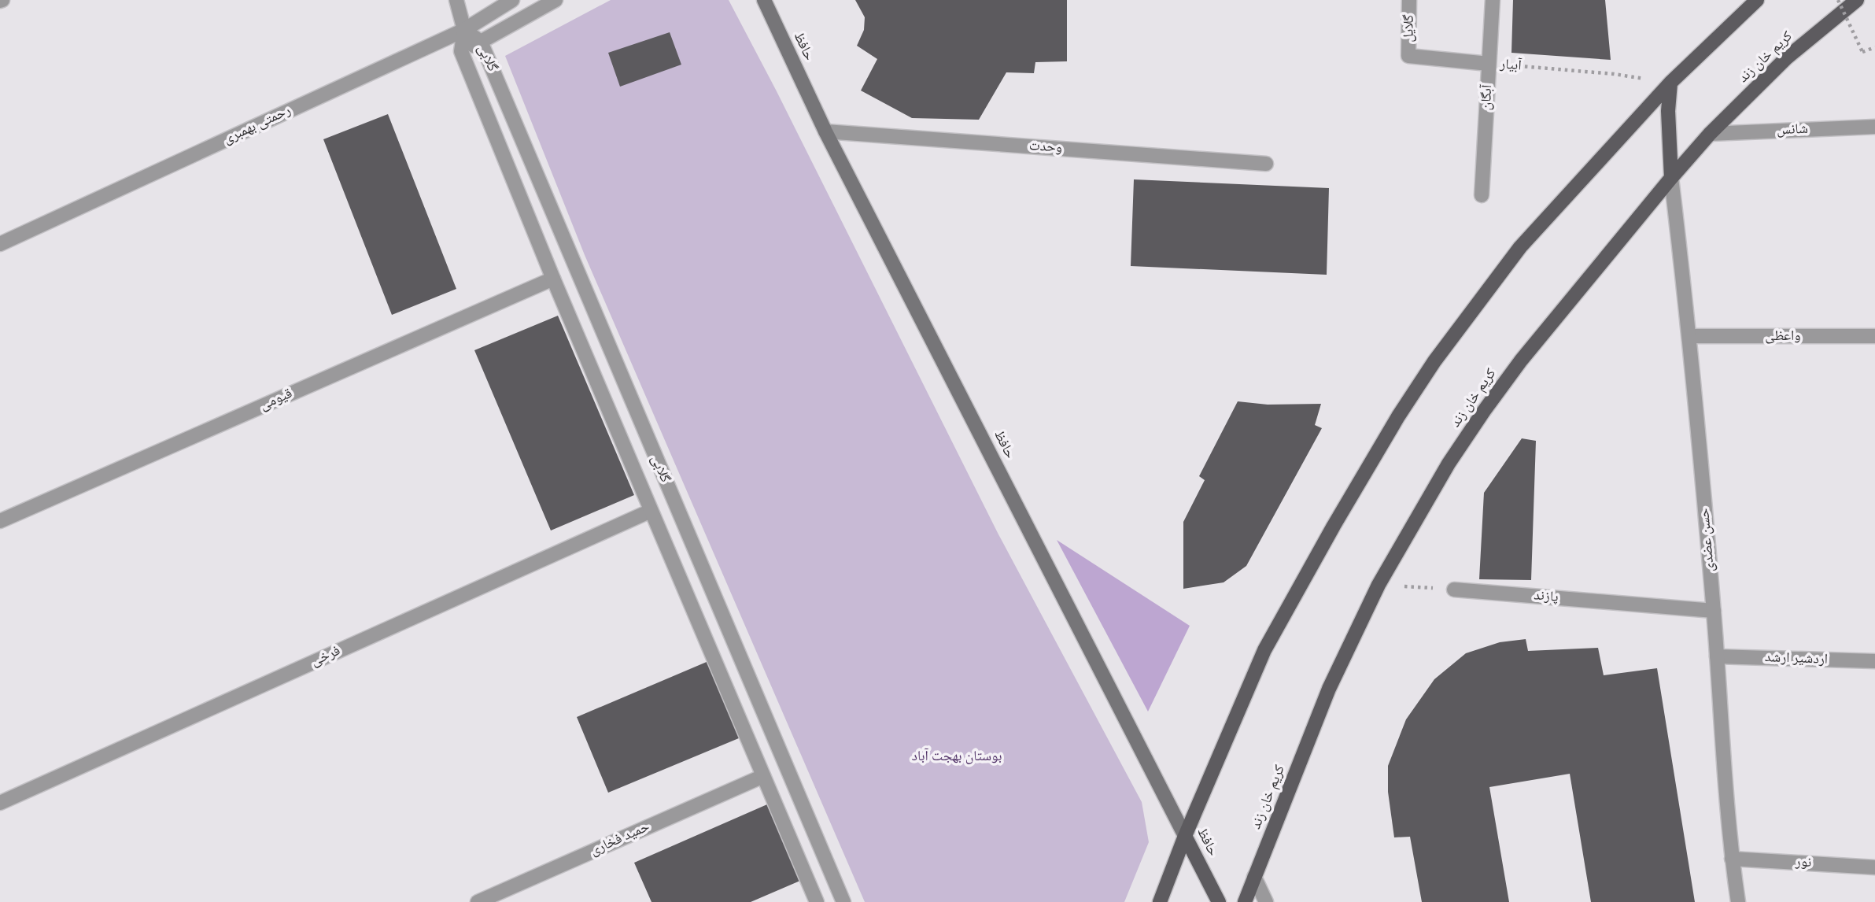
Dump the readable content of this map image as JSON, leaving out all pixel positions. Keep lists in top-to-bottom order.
{
  "streets": {
    "main road": ["حافظ", "کریم خان زند"],
    "street": [
      "گلایل",
      "گلابی",
      "آبیار",
      "آبگان",
      "رحمتی بهمبری",
      "شانس",
      "وحدت",
      "واعظی",
      "قیومی",
      "حسن عضدی",
      "پازند",
      "فرخی",
      "اردشیر ارشد",
      "حمید فخاری",
      "نور"
    ]
  },
  "crossings": [
    ["گلایل", "آبیار"],
    ["حافظ", "وحدت"],
    ["کریم خان زند", "شانس"],
    ["کریم خان زند", "حسن عضدی"],
    ["گلابی", "رحمتی بهمبری"],
    ["گلابی", "قیومی"],
    ["گلابی", "فرخی"],
    ["گلابی", "حمید فخاری"],
    ["آبیار", "آبگان"],
    ["واعظی", "حسن عضدی"],
    ["حسن عضدی", "پازند"],
    ["حسن عضدی", "اردشیر ارشد"],
    ["حسن عضدی", "نور"]
  ],
  "parks": ["بوستان بهجت آباد"]
}
